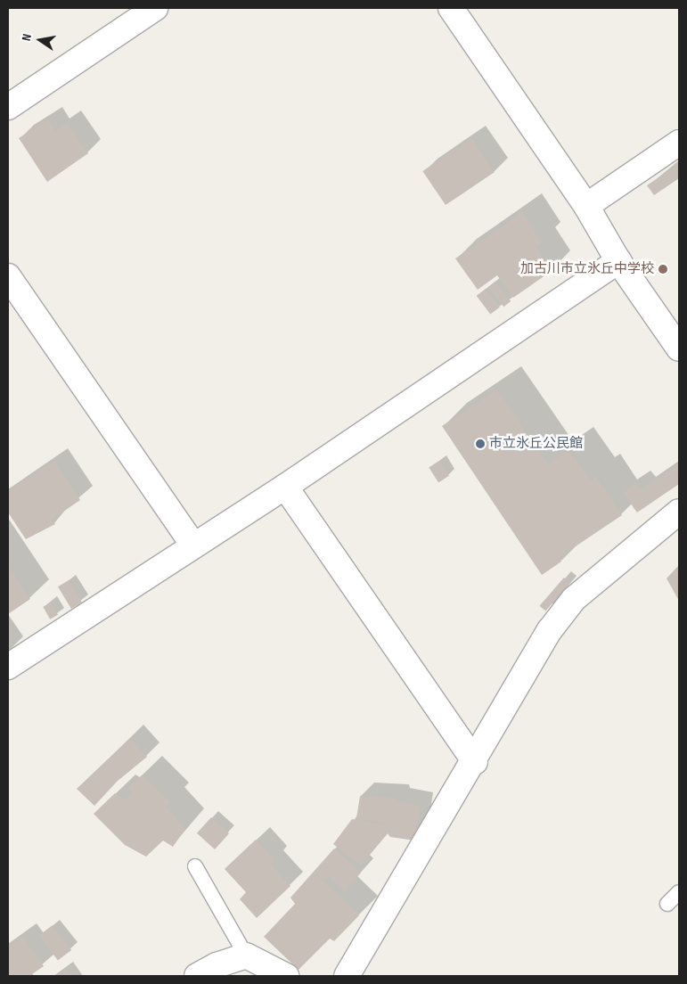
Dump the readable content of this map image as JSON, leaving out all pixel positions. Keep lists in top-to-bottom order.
{
  "places": ["加古川市立氷丘中学校", "市立氷丘公民館"],
  "north": "left"
}
